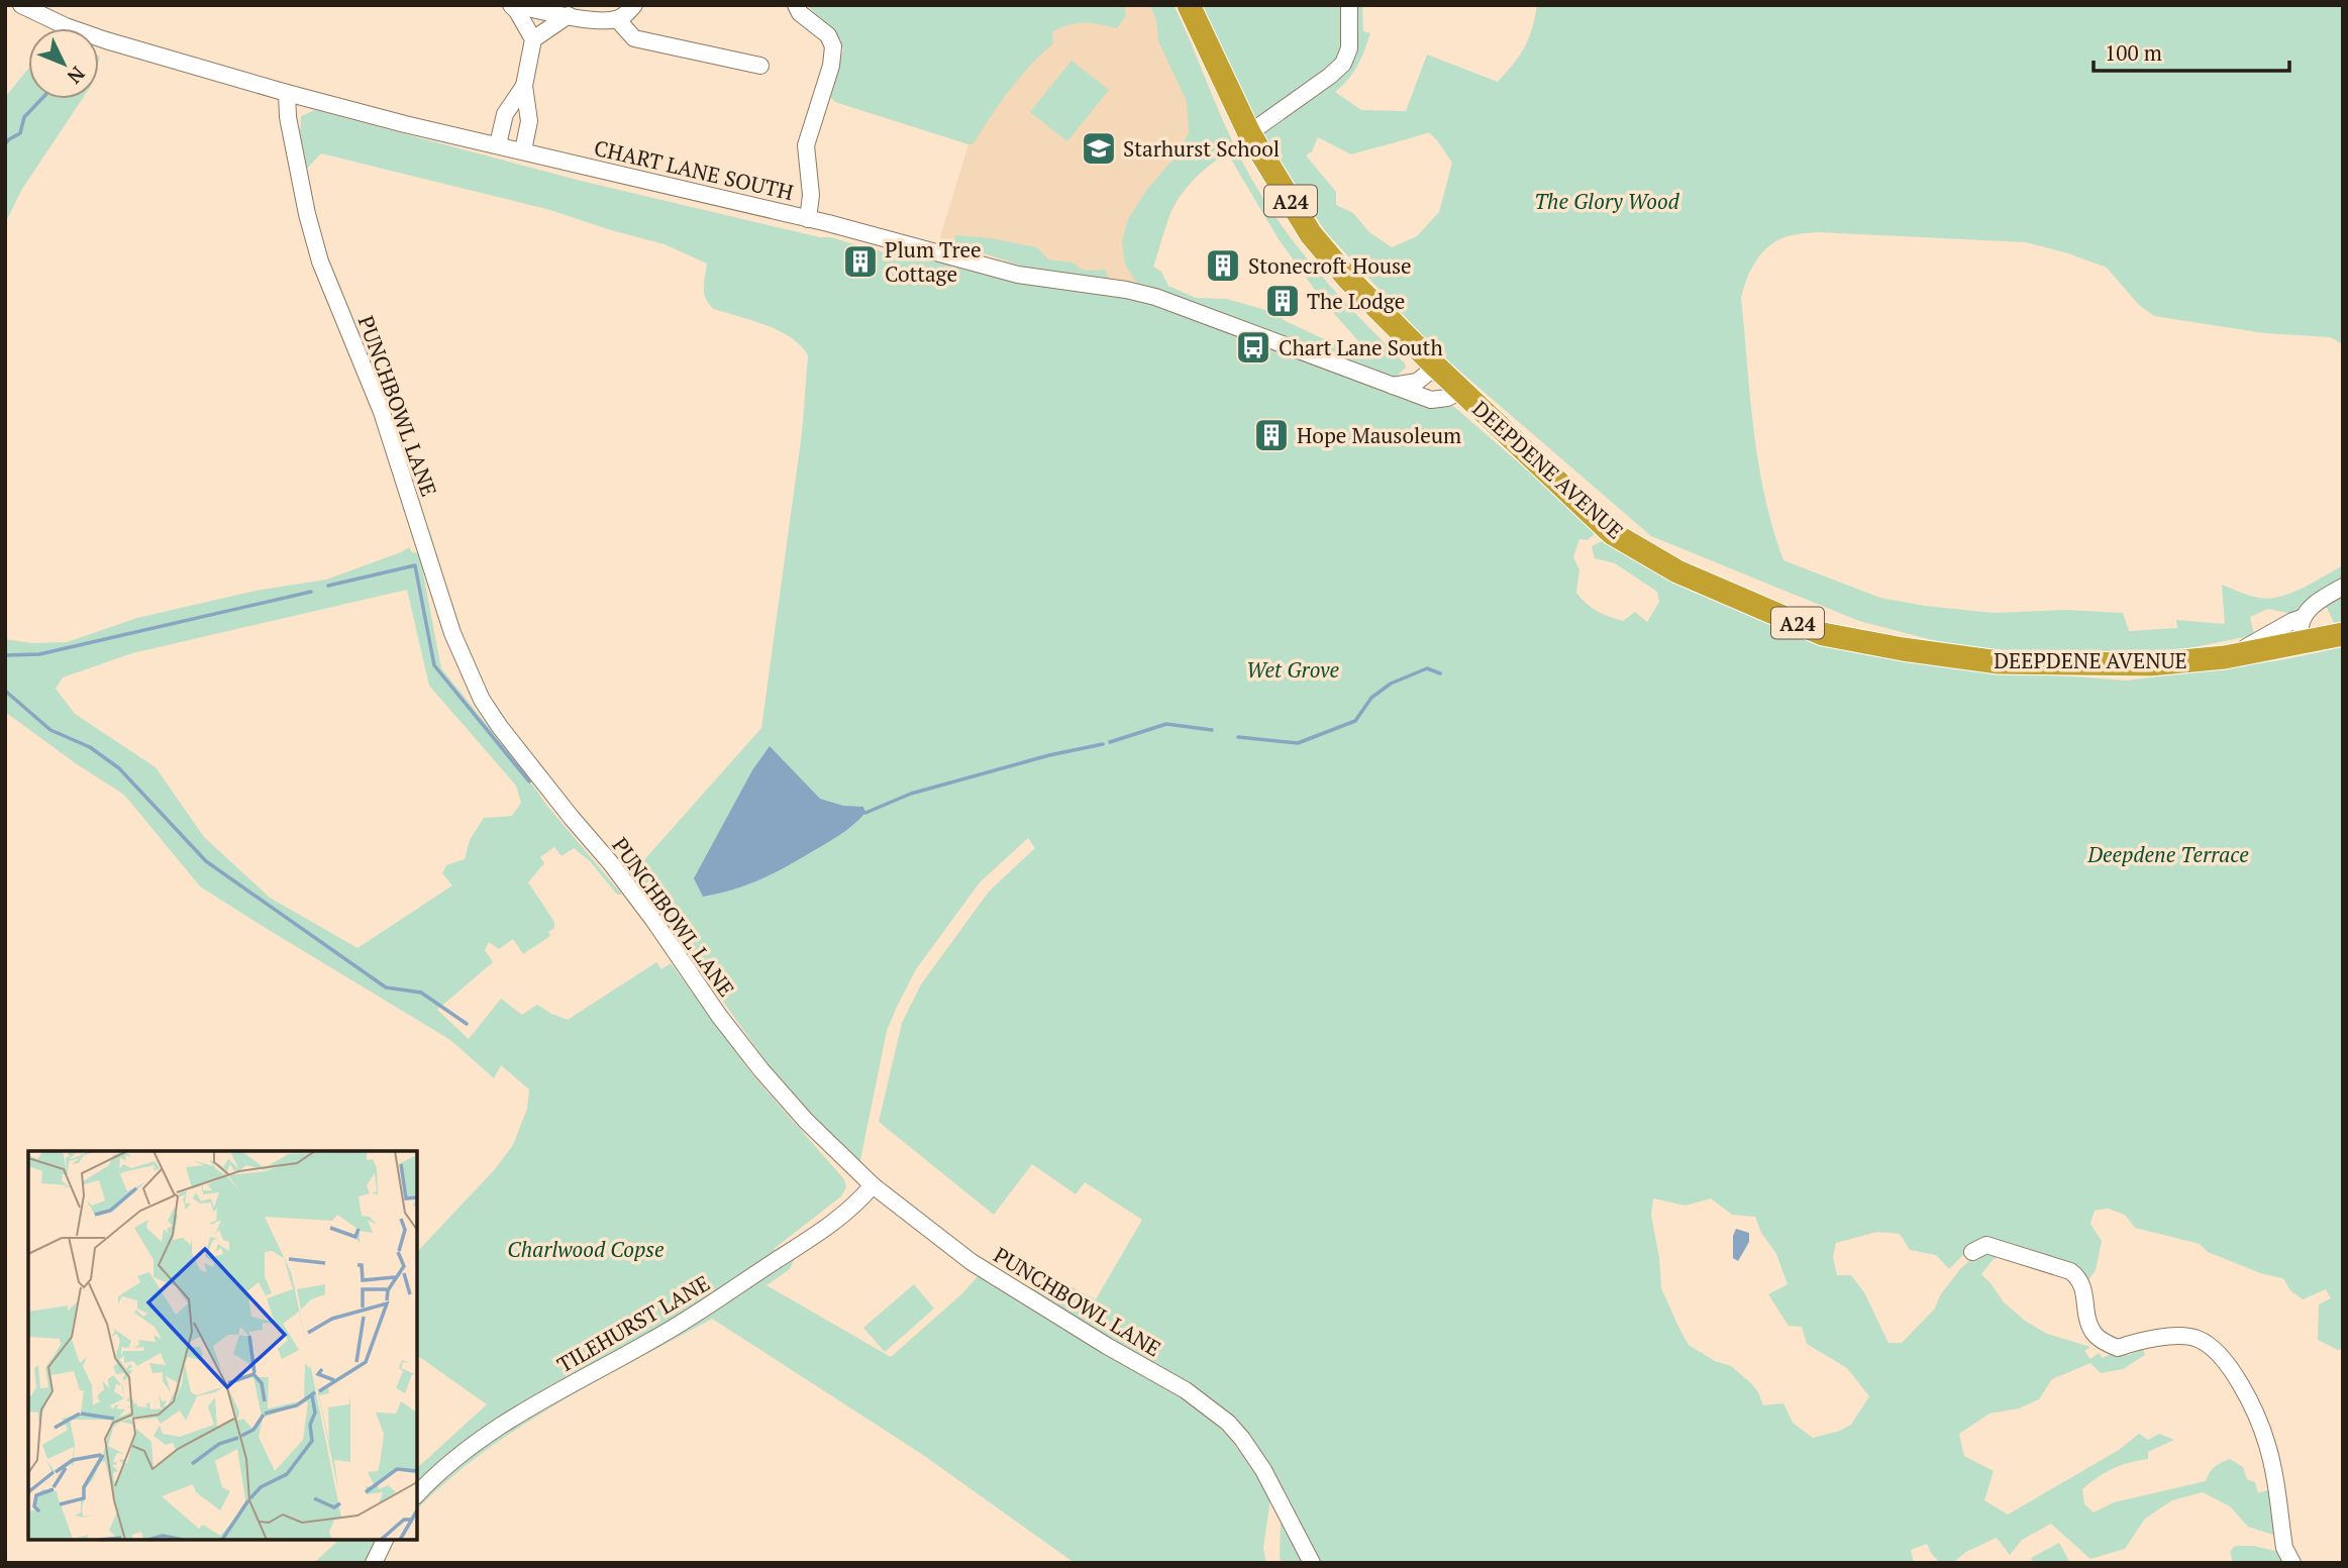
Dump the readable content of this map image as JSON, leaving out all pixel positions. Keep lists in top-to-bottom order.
{
  "streets": {
    "highway": ["A24", "DEEPDENE AVENUE"],
    "street": ["CHART LANE SOUTH", "PUNCHBOWL LANE", "TILEHURST LANE"]
  },
  "crossings": [
    ["CHART LANE SOUTH", "PUNCHBOWL LANE"],
    ["CHART LANE SOUTH", "DEEPDENE AVENUE"],
    ["PUNCHBOWL LANE", "TILEHURST LANE"]
  ],
  "parks": [
    "The Glory Wood",
    "Wet Grove",
    "Deepdene Terrace",
    "Charlwood Copse"
  ],
  "places": {
    "school or university": ["Starhurst School"],
    "building": [
      "Plum Tree Cottage",
      "Stonecroft House",
      "The Lodge",
      "Hope Mausoleum"
    ],
    "bus stop": ["Chart Lane South"]
  },
  "scale_bar": "100 m",
  "north": "bottom right"
}
